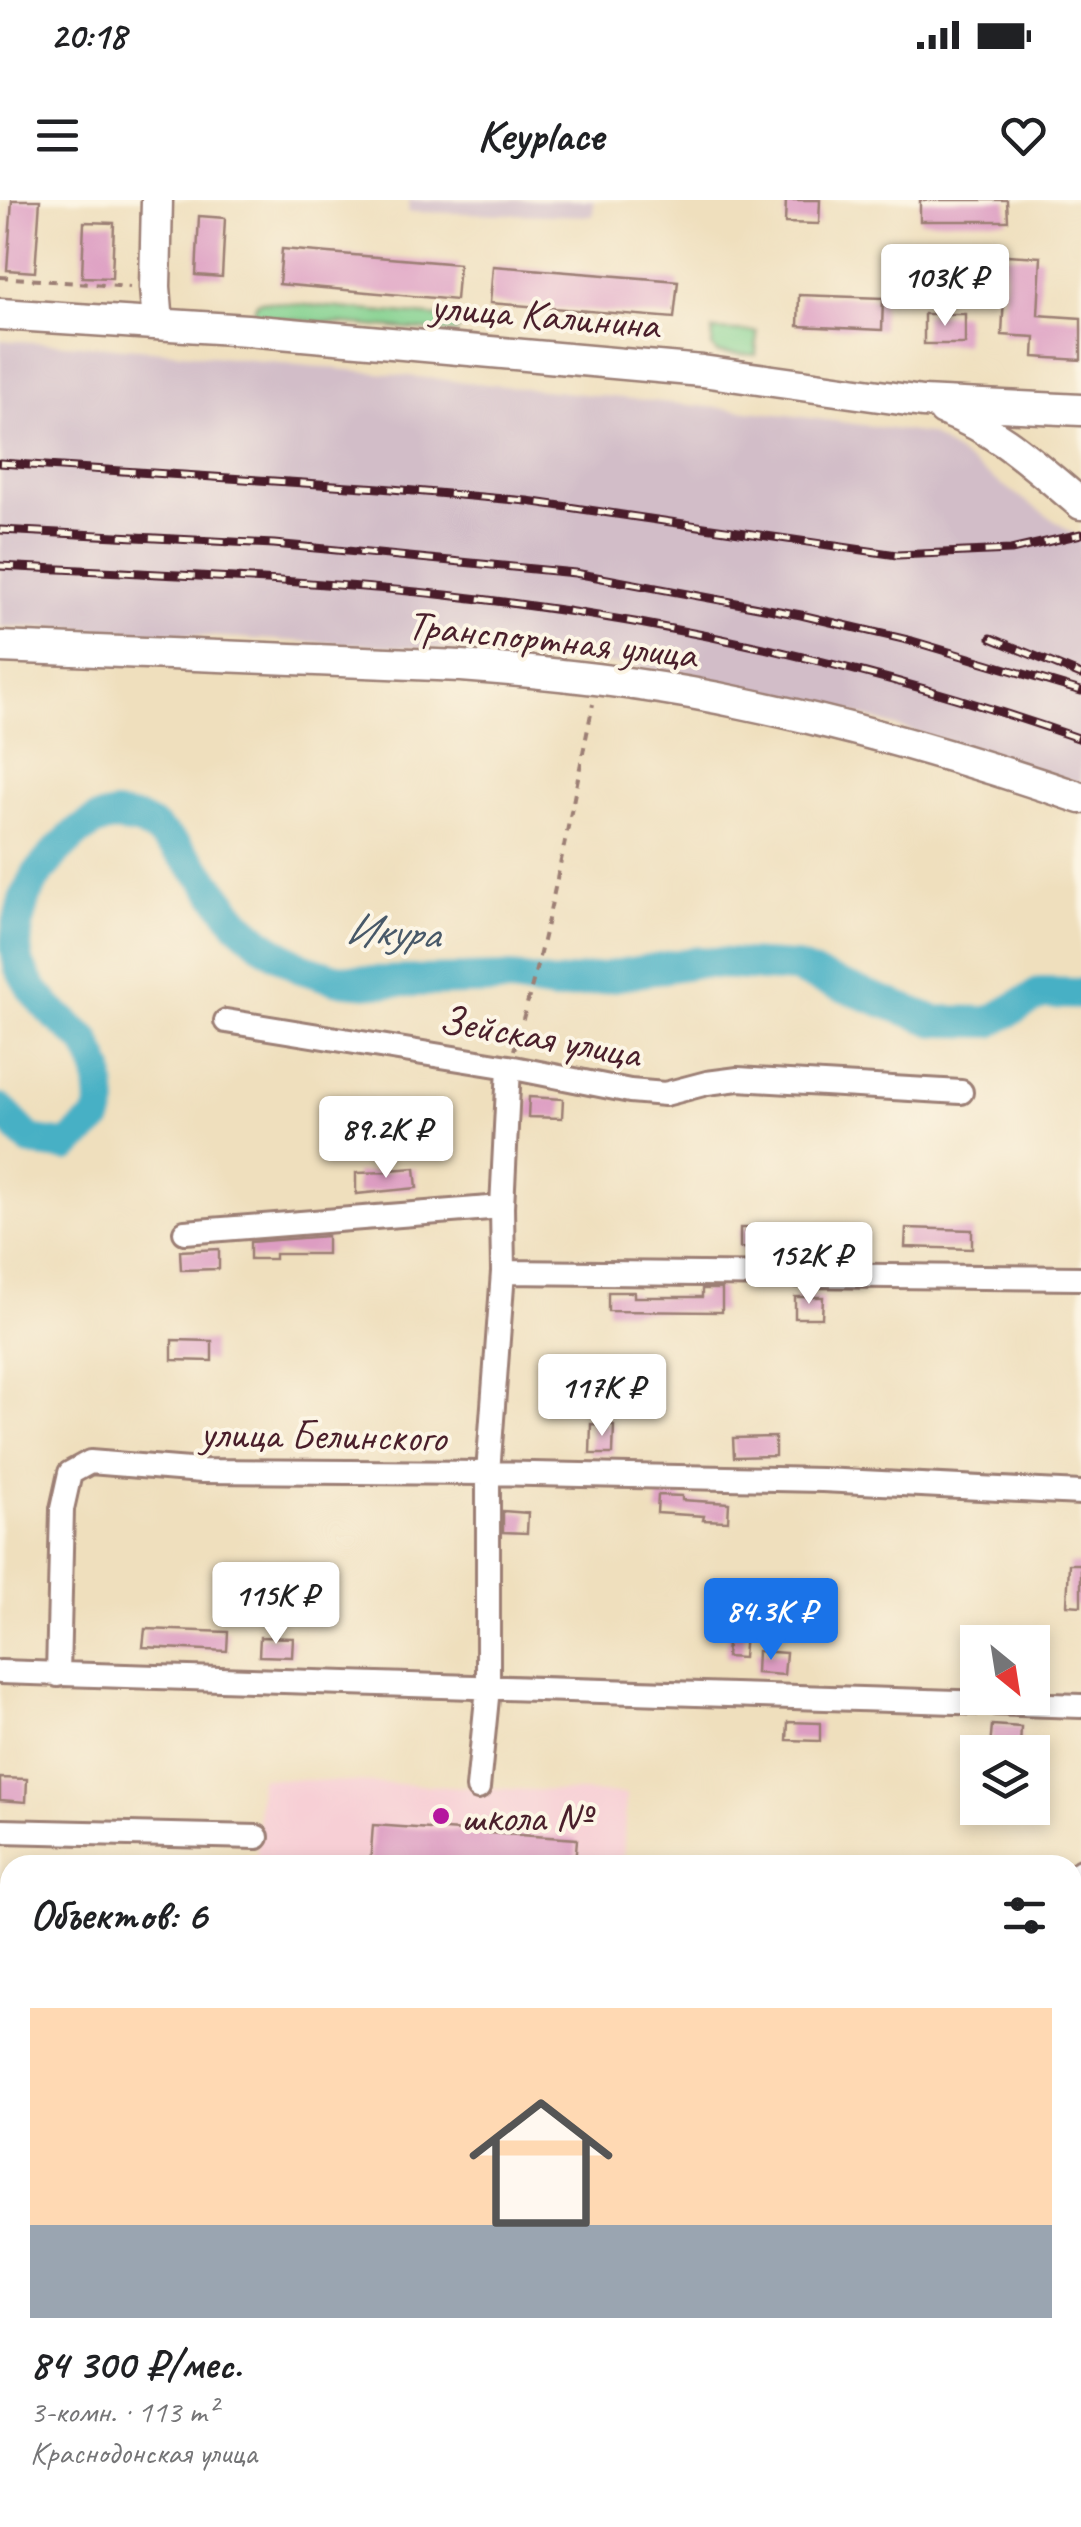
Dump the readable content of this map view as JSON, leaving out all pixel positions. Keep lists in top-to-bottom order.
{
  "streets": {
    "main road": ["улица Калинина", "Транспортная улица"],
    "street": ["Зейская улица", "улица Белинского"]
  },
  "water": ["Икура"],
  "places": ["школа №"],
  "north": "bottom right",
  "page": {
    "status": "20:18",
    "header": "Keyplace",
    "price": [
      "103K ₽",
      "89.2K ₽",
      "152K ₽",
      "117K ₽",
      "115K ₽",
      "84.3K ₽"
    ],
    "heading": "Объектов: 6",
    "list": [
      {
        "name": "84 300 ₽/мес.",
        "note": "3-комн. · 113 m² · Краснодонская улица"
      }
    ]
  }
}
